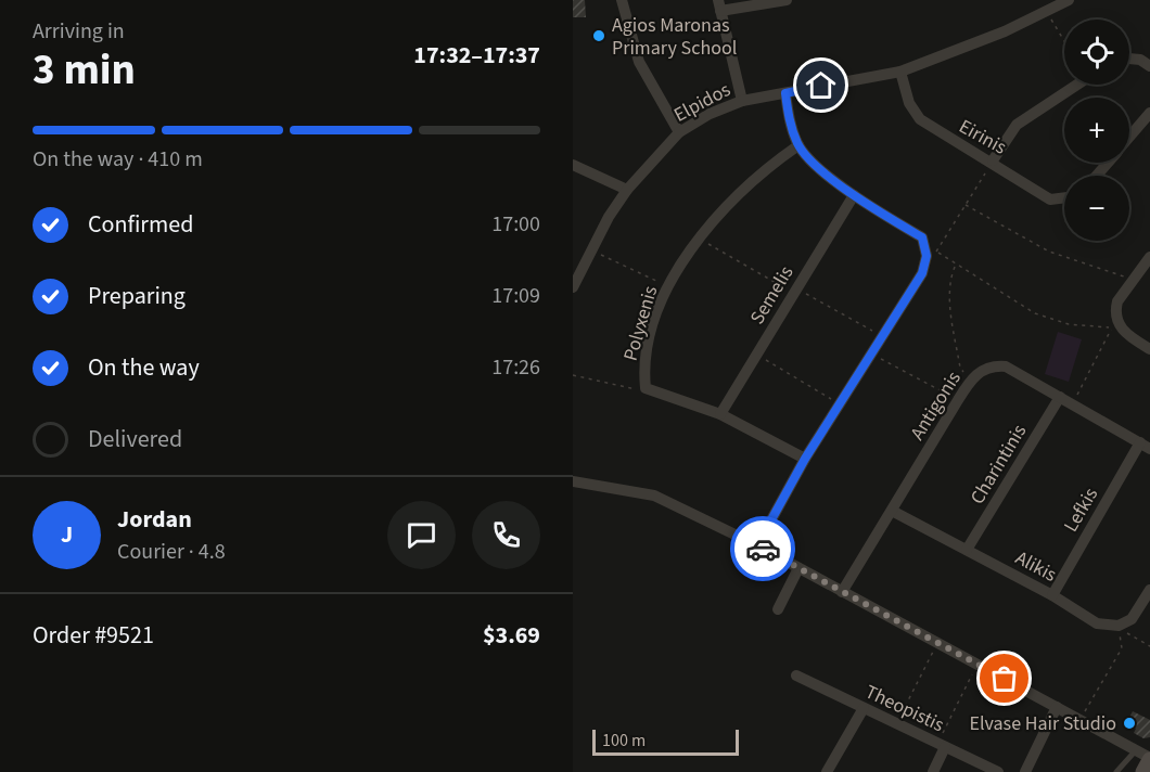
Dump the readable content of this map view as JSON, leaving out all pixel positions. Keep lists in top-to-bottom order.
{
  "streets": {
    "street": [
      "Elpidos",
      "Eirinis",
      "Semelis",
      "Polyxenis",
      "Antigonis",
      "Charintinis",
      "Lefkis",
      "Alikis",
      "Theopistis"
    ]
  },
  "crossings": [
    ["Elpidos", "Eirinis"],
    ["Semelis", "Polyxenis"],
    ["Antigonis", "Charintinis"],
    ["Antigonis", "Lefkis"],
    ["Antigonis", "Alikis"],
    ["Charintinis", "Alikis"],
    ["Lefkis", "Alikis"]
  ],
  "places": ["Agios Maronas Primary School", "Elvase Hair Studio"],
  "scale_bar": "100 m",
  "page": {
    "heading": ["3 min", "Arriving in", "17:32–17:37"],
    "panel": [
      "Jordan",
      "Courier · 4.8",
      "Order #9521",
      "$3.69"
    ],
    "map_buttons": ["+", "−"],
    "bar": "On the way · 410 m",
    "list": [
      ["Confirmed", "17:00"],
      ["Preparing", "17:09"],
      ["On the way", "17:26"],
      "Delivered"
    ],
    "round": "J",
    "scale": "100 m"
  }
}
